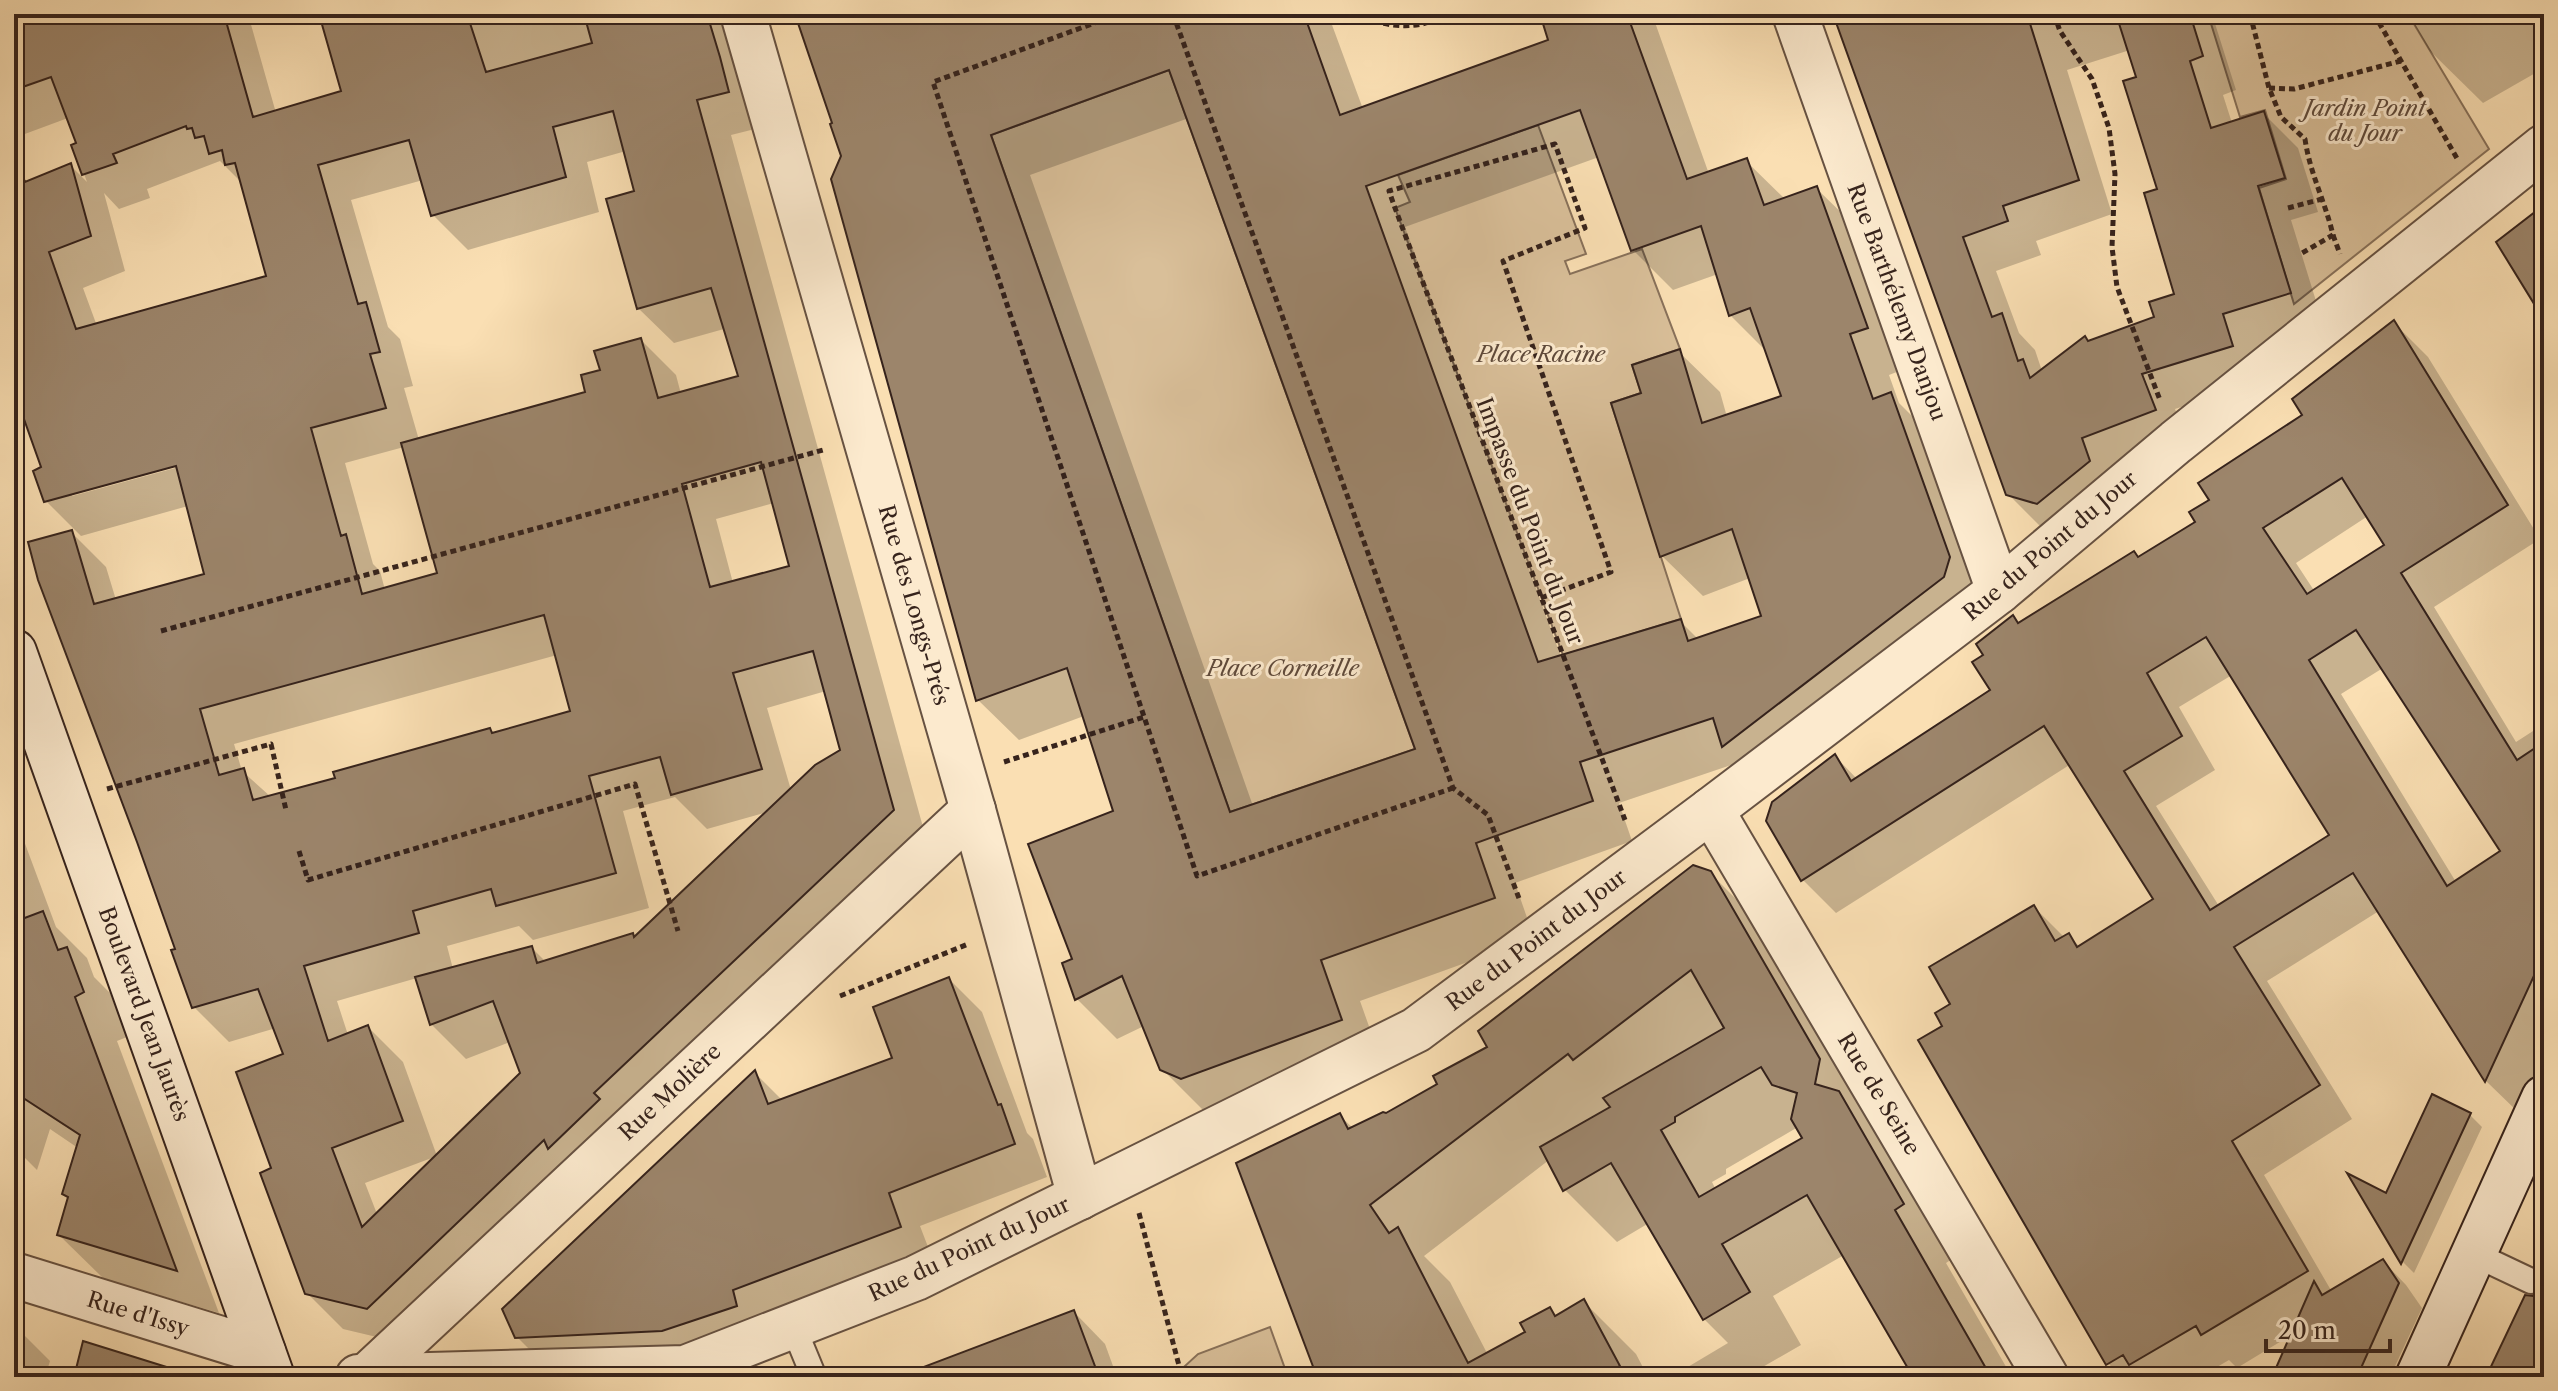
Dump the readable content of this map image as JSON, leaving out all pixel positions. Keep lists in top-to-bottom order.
{
  "streets": {
    "street": [
      "Rue Barthélemy Danjou",
      "Rue du Point du Jour",
      "Rue des Longs-Prés",
      "Boulevard Jean Jaurès",
      "Rue Molière",
      "Rue de Seine",
      "Rue d'Issy"
    ],
    "path": ["Impasse du Point du Jour"]
  },
  "crossings": [
    ["Rue Barthélemy Danjou", "Rue du Point du Jour"],
    ["Impasse du Point du Jour", "Rue du Point du Jour"],
    ["Rue du Point du Jour", "Rue des Longs-Prés"],
    ["Rue du Point du Jour", "Rue Molière"],
    ["Rue du Point du Jour", "Rue de Seine"],
    ["Rue des Longs-Prés", "Rue Molière"],
    ["Boulevard Jean Jaurès", "Rue d'Issy"]
  ],
  "parks": ["Jardin Point du Jour", "Place Racine", "Place Corneille"],
  "scale_bar": "20 m"
}
